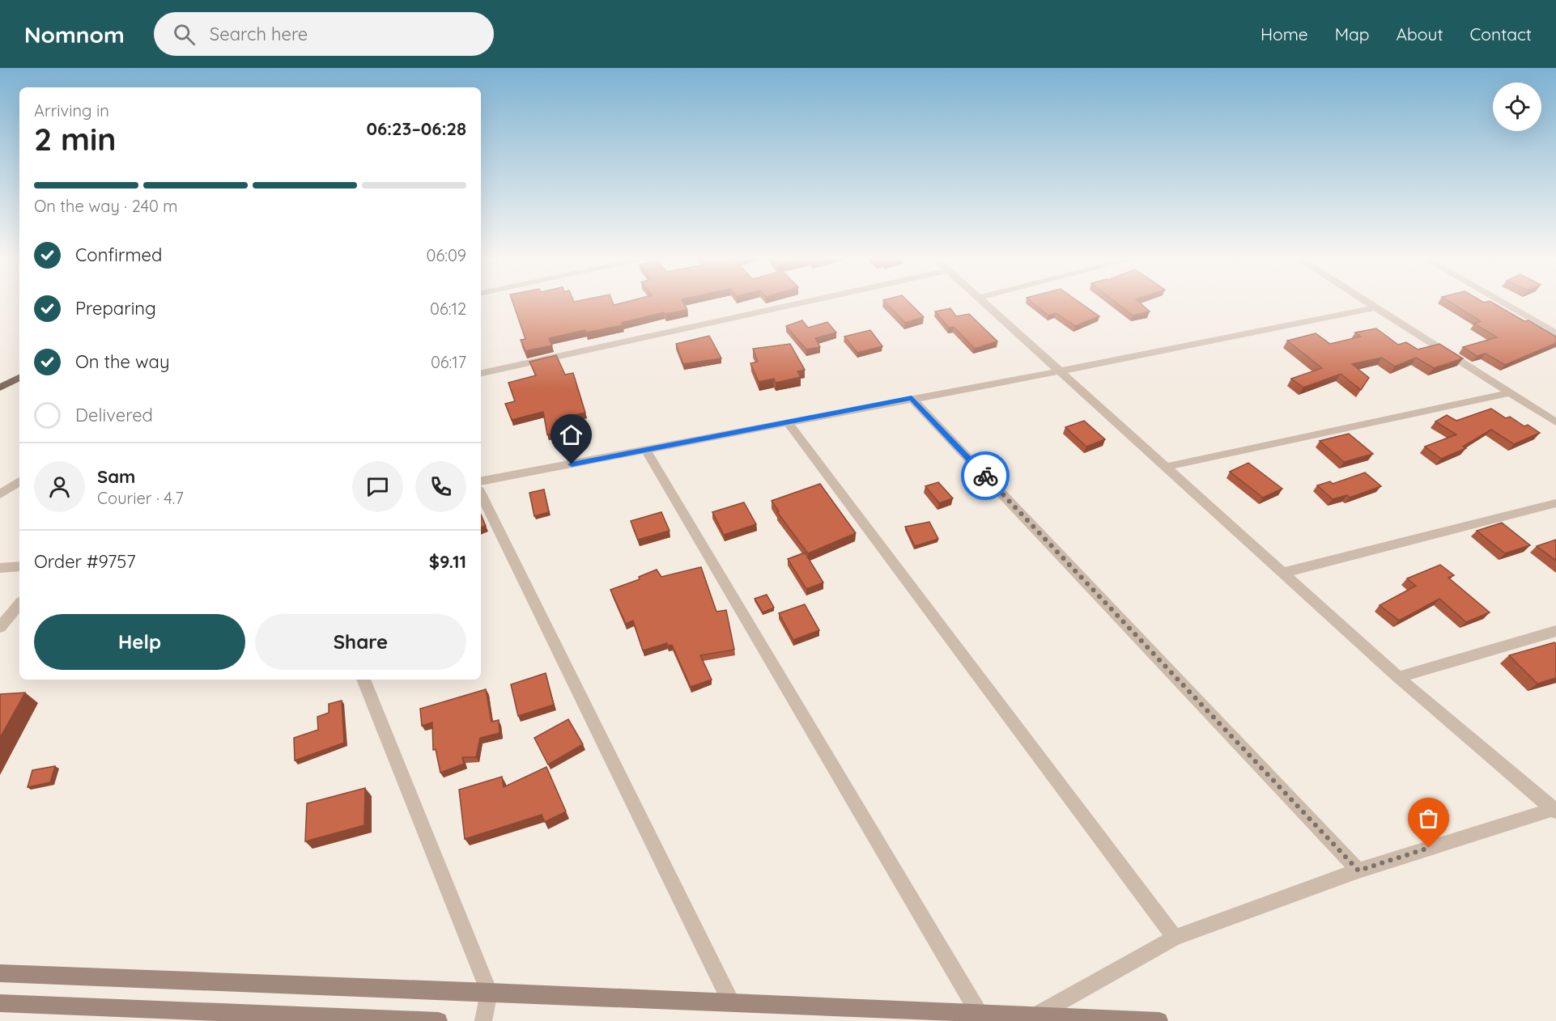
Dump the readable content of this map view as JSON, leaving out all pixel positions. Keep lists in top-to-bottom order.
{
  "page": {
    "header": "Nomnom",
    "search": "Search here",
    "nav": [
      "Home",
      "Map",
      "About",
      "Contact"
    ],
    "heading": ["2 min", "Arriving in", "06:23–06:28"],
    "panel": [
      "Sam",
      "Courier · 4.7",
      "Order #9757",
      "$9.11"
    ],
    "bar": "On the way · 240 m",
    "list": [
      ["Confirmed", "06:09"],
      ["Preparing", "06:12"],
      ["On the way", "06:17"],
      "Delivered"
    ],
    "buttons": ["Help", "Share"]
  }
}
